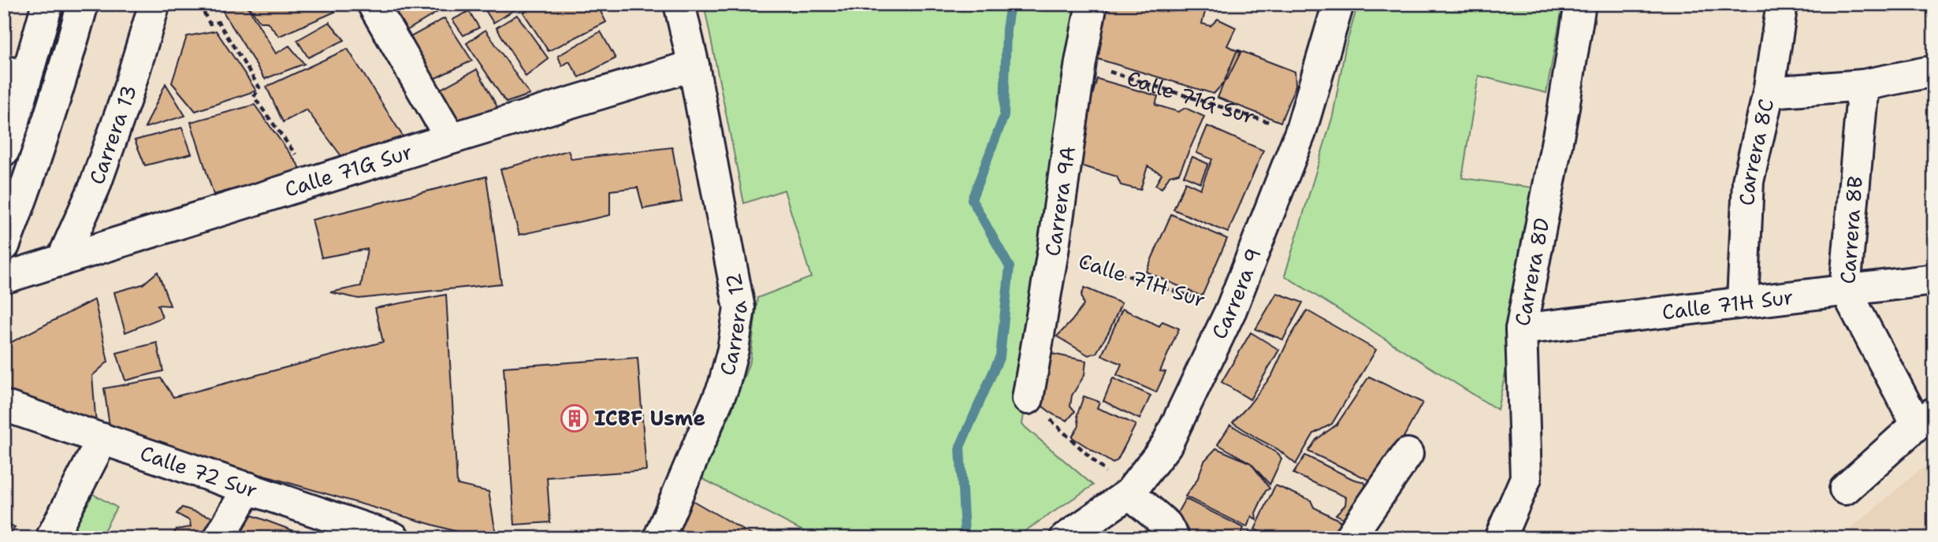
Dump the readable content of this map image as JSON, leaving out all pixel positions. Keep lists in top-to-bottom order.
{
  "streets": {
    "street": [
      "Calle 71G Sur",
      "Carrera 13",
      "Carrera 8C",
      "Carrera 9A",
      "Carrera 8B",
      "Carrera 8D",
      "Calle 71H Sur",
      "Carrera 9",
      "Carrera 12",
      "Calle 72 Sur"
    ]
  },
  "crossings": [
    ["Calle 71G Sur", "Carrera 13"],
    ["Calle 71G Sur", "Carrera 9A"],
    ["Calle 71G Sur", "Carrera 9"],
    ["Calle 71G Sur", "Carrera 12"],
    ["Carrera 8C", "Calle 71H Sur"],
    ["Carrera 9A", "Calle 71H Sur"],
    ["Carrera 8B", "Calle 71H Sur"],
    ["Carrera 8D", "Calle 71H Sur"],
    ["Calle 71H Sur", "Carrera 9"]
  ],
  "places": {
    "building": ["ICBF Usme"]
  }
}
